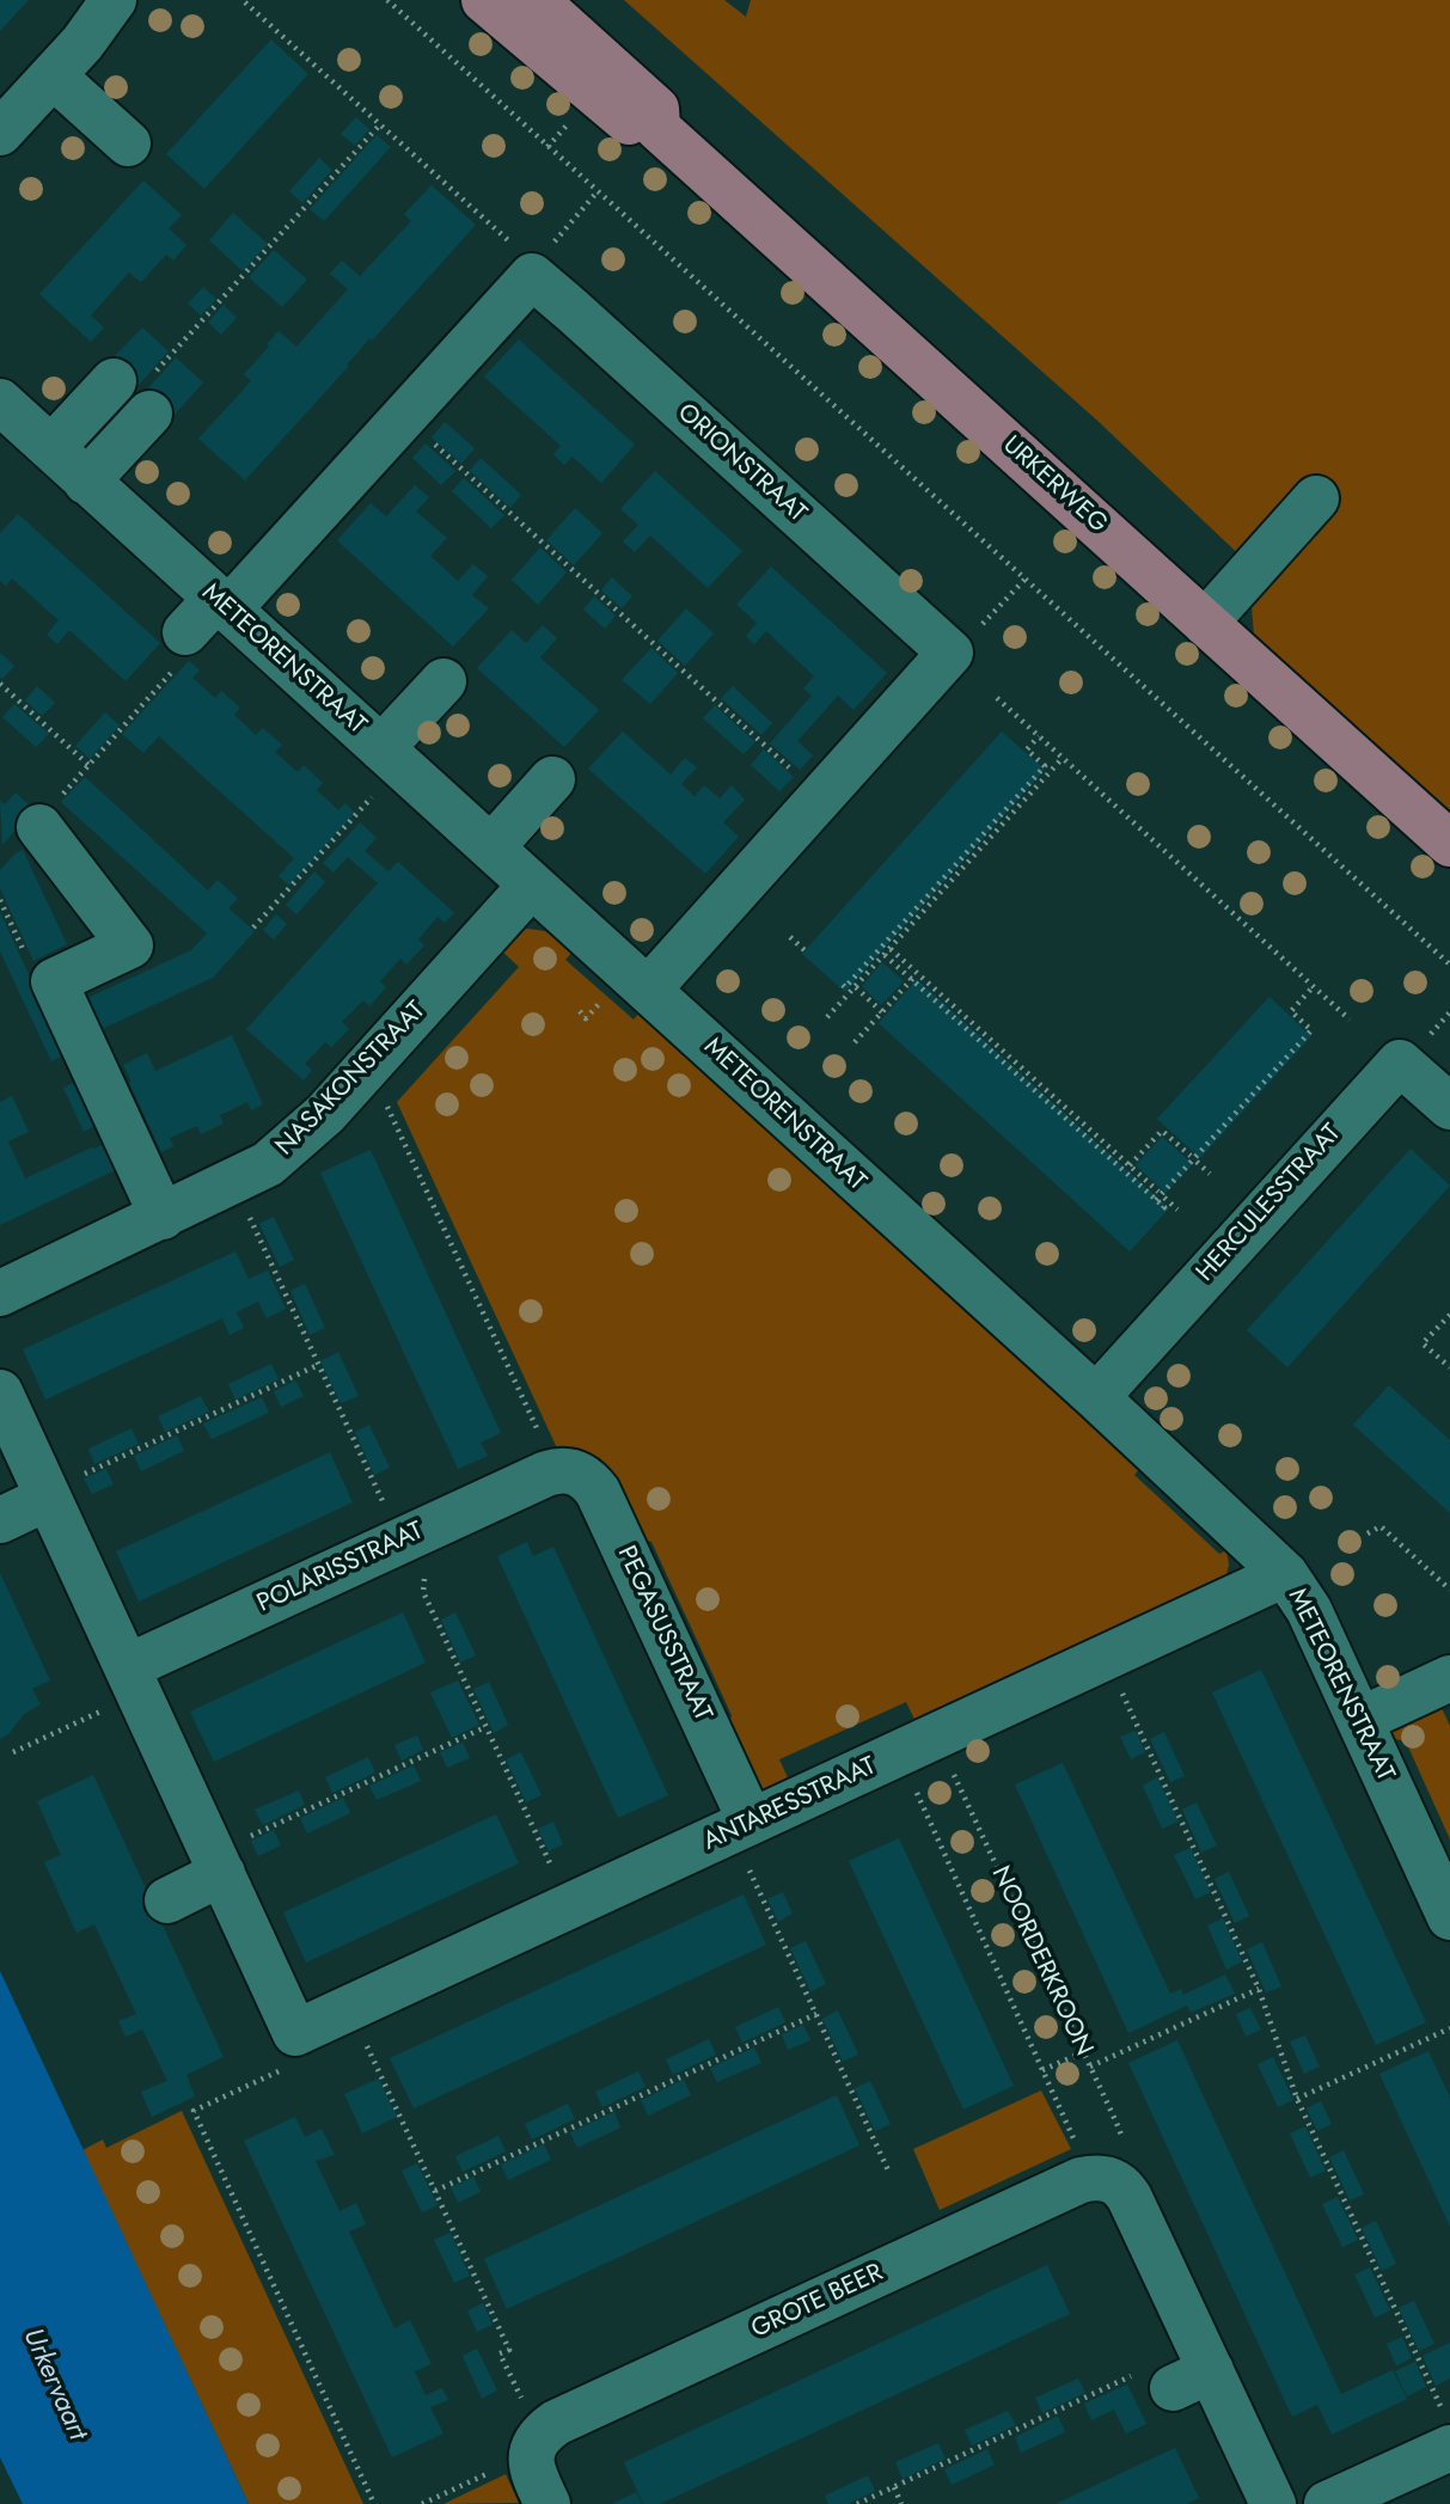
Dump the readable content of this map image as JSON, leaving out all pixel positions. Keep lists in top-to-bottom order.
{
  "streets": {
    "main road": ["URKERWEG"],
    "street": [
      "ORIONSTRAAT",
      "METEORENSTRAAT",
      "NASAKONSTRAAT",
      "HERCULESSTRAAT",
      "POLARISSTRAAT",
      "PEGASUSSTRAAT",
      "ANTARESSTRAAT",
      "GROTE BEER"
    ],
    "path": ["NOORDERKROON"]
  },
  "crossings": [
    ["ORIONSTRAAT", "METEORENSTRAAT"],
    ["METEORENSTRAAT", "NASAKONSTRAAT"],
    ["METEORENSTRAAT", "HERCULESSTRAAT"],
    ["METEORENSTRAAT", "ANTARESSTRAAT"],
    ["POLARISSTRAAT", "PEGASUSSTRAAT"],
    ["PEGASUSSTRAAT", "ANTARESSTRAAT"],
    ["NOORDERKROON", "GROTE BEER"]
  ],
  "water": ["Urkervaart"]
}
